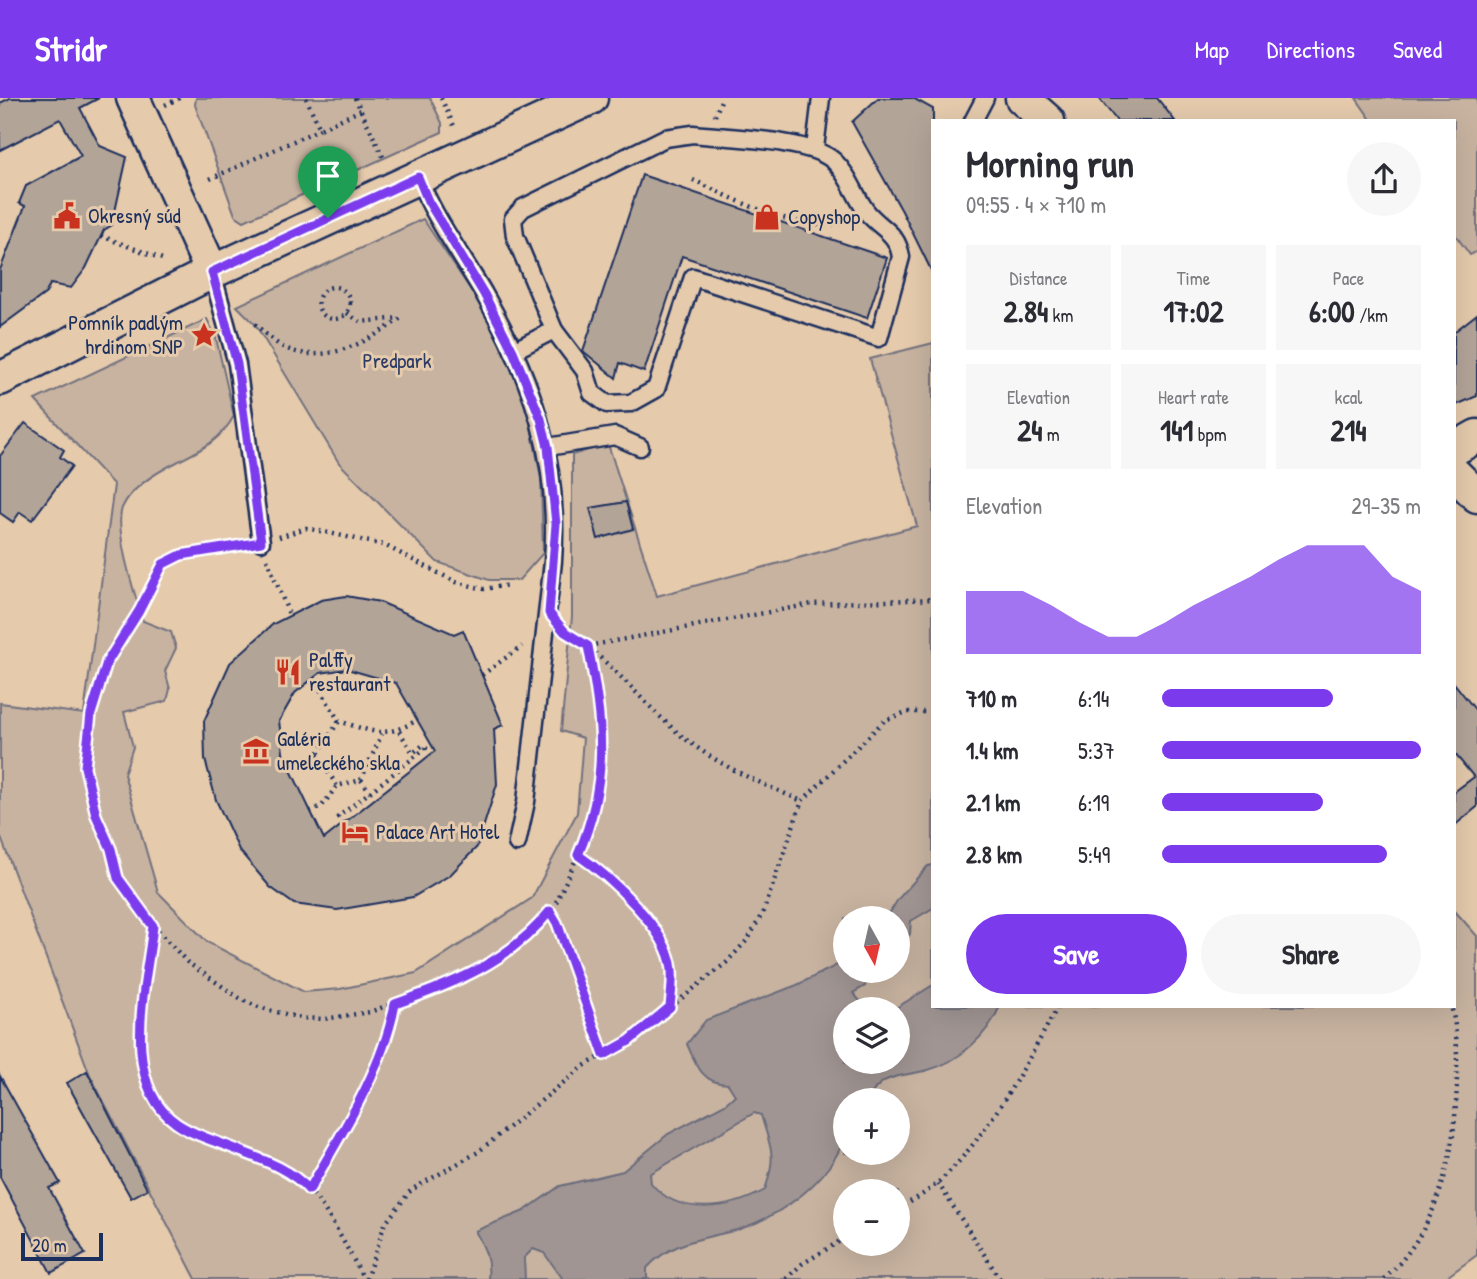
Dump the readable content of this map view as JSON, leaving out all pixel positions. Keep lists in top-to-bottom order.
{
  "parks": ["Predpark"],
  "places": {
    "public building": ["Okresný súd"],
    "shop": ["Copyshop"],
    "place": ["Pomník padlým hrdinom SNP"],
    "restaurant": ["Palffy restaurant"],
    "museum": ["Galéria umeleckého skla"],
    "hotel": ["Palace Art Hotel"]
  },
  "scale_bar": "20 m",
  "north": "bottom",
  "page": {
    "header": "Stridr",
    "nav": ["Map", "Directions", "Saved"],
    "heading": ["Morning run", "09:55 · 4 × 710 m"],
    "stats": [
      ["Distance", "2.84 km"],
      ["Time", "17:02"],
      ["Pace", "6:00 /km"],
      ["Elevation", "24 m"],
      ["Heart rate", "141 bpm"],
      ["kcal", "214"]
    ],
    "chart": ["Elevation", "29–35 m"],
    "list": [
      {
        "name": "710 m",
        "note": "6:14"
      },
      {
        "name": "1.4 km",
        "note": "5:37"
      },
      {
        "name": "2.1 km",
        "note": "6:19"
      },
      {
        "name": "2.8 km",
        "note": "5:49"
      }
    ],
    "buttons": ["Save", "Share"],
    "map_buttons": ["+", "−"],
    "scale": "20 m"
  }
}
